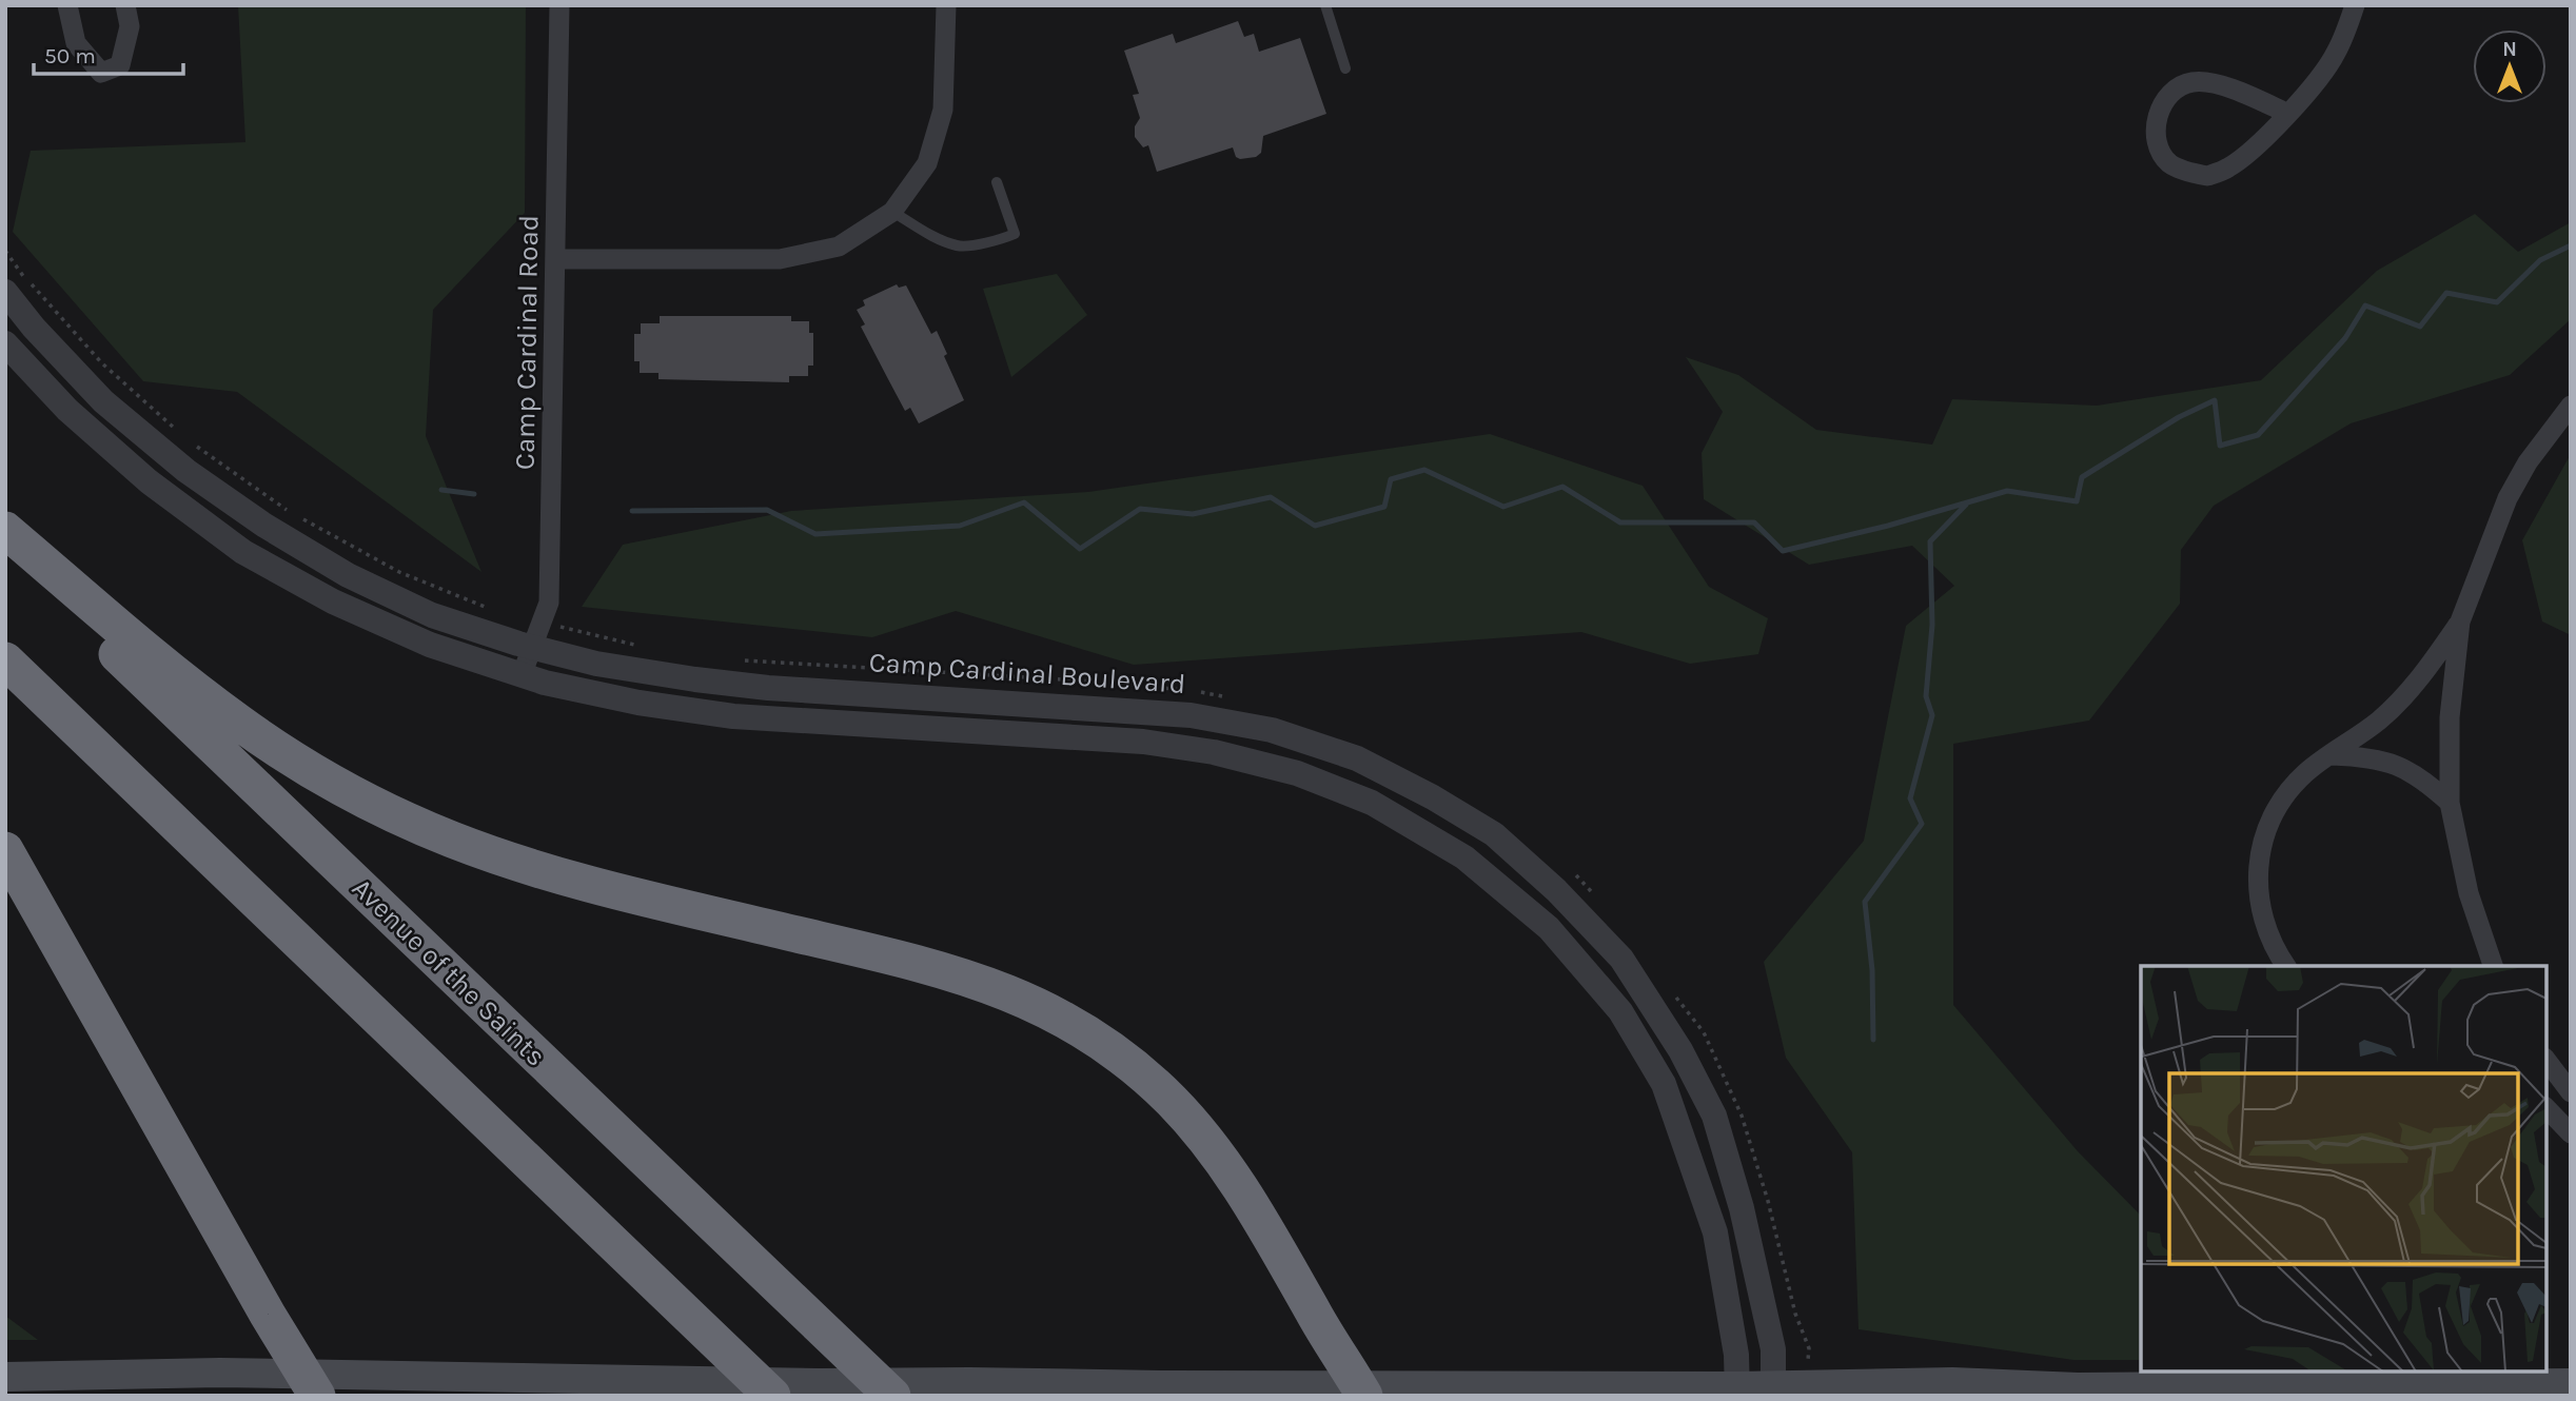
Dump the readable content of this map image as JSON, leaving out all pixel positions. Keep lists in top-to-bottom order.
{
  "streets": {
    "highway": ["Avenue of the Saints"],
    "street": ["Camp Cardinal Road", "Camp Cardinal Boulevard"]
  },
  "crossings": [
    ["Camp Cardinal Road", "Camp Cardinal Boulevard"]
  ],
  "scale_bar": "50 m",
  "north": "top"
}
